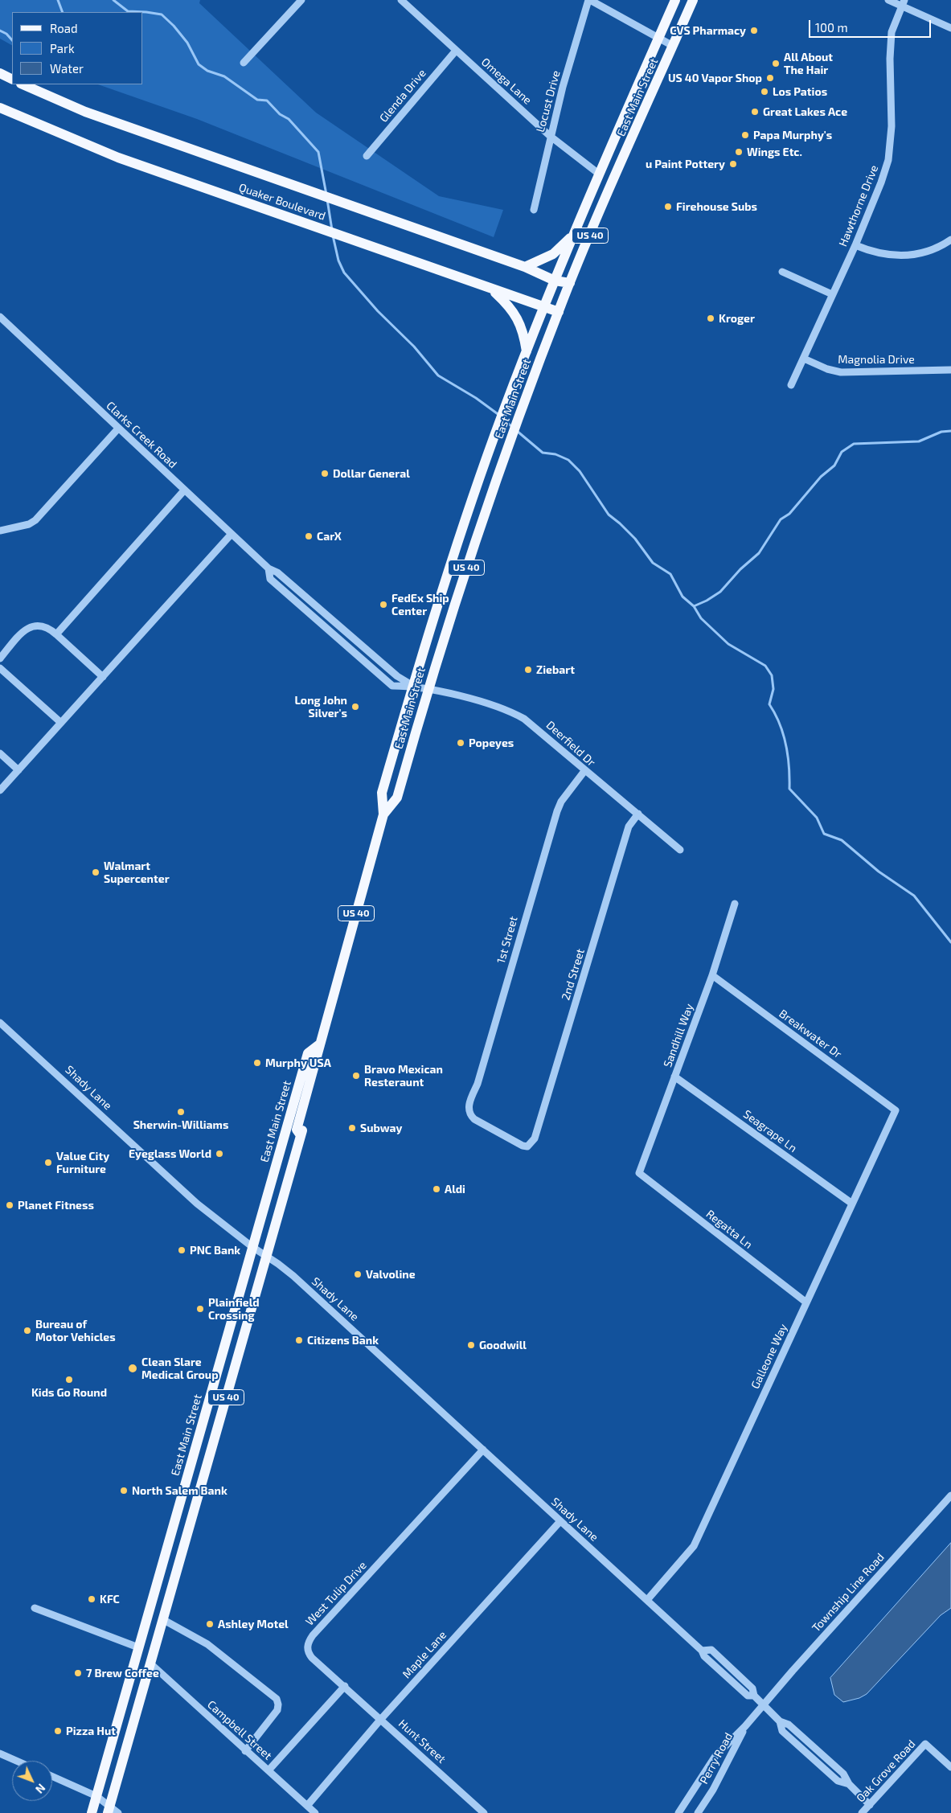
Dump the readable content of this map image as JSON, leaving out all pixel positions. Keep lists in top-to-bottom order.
{
  "streets": {
    "main road": ["East Main Street", "Quaker Boulevard", "US 40"],
    "street": [
      "Omega Lane",
      "Glenda Drive",
      "Locust Drive",
      "Hawthorne Drive",
      "Magnolia Drive",
      "Clarks Creek Road",
      "Deerfield Dr",
      "1st Street",
      "2nd Street",
      "Breakwater Dr",
      "Sandhill Way",
      "Shady Lane",
      "Seagrape Ln",
      "Regatta Ln",
      "Galleone Way",
      "Township Line Road",
      "West Tulip Drive",
      "Maple Lane",
      "Campbell Street",
      "Hunt Street",
      "Perry Road",
      "Oak Grove Road"
    ]
  },
  "crossings": [
    ["Omega Lane", "Glenda Drive"],
    ["Omega Lane", "East Main Street"],
    ["Omega Lane", "Locust Drive"],
    ["East Main Street", "Quaker Boulevard"],
    ["East Main Street", "US 40"],
    ["East Main Street", "Clarks Creek Road"],
    ["East Main Street", "Deerfield Dr"],
    ["East Main Street", "Shady Lane"],
    ["Hawthorne Drive", "Magnolia Drive"],
    ["US 40", "Shady Lane"],
    ["US 40", "Campbell Street"],
    ["Clarks Creek Road", "Deerfield Dr"],
    ["Deerfield Dr", "1st Street"],
    ["Deerfield Dr", "2nd Street"],
    ["1st Street", "2nd Street"],
    ["Breakwater Dr", "Sandhill Way"],
    ["Breakwater Dr", "Galleone Way"],
    ["Sandhill Way", "Seagrape Ln"],
    ["Sandhill Way", "Regatta Ln"],
    ["Shady Lane", "Galleone Way"],
    ["Shady Lane", "Township Line Road"],
    ["Shady Lane", "West Tulip Drive"],
    ["Shady Lane", "Maple Lane"],
    ["Seagrape Ln", "Galleone Way"],
    ["Regatta Ln", "Galleone Way"],
    ["Township Line Road", "Perry Road"],
    ["West Tulip Drive", "Hunt Street"],
    ["Maple Lane", "Campbell Street"],
    ["Maple Lane", "Hunt Street"]
  ],
  "places": [
    "CVS Pharmacy",
    "All About The Hair",
    "US 40 Vapor Shop",
    "Los Patios",
    "Great Lakes Ace",
    "Papa Murphy's",
    "Wings Etc.",
    "u Paint Pottery",
    "Firehouse Subs",
    "Kroger",
    "Dollar General",
    "CarX",
    "FedEx Ship Center",
    "Ziebart",
    "Long John Silver's",
    "Popeyes",
    "Walmart Supercenter",
    "Murphy USA",
    "Bravo Mexican Resteraunt",
    "Sherwin-Williams",
    "Subway",
    "Eyeglass World",
    "Value City Furniture",
    "Aldi",
    "Planet Fitness",
    "PNC Bank",
    "Valvoline",
    "Plainfield Crossing",
    "Bureau of Motor Vehicles",
    "Citizens Bank",
    "Goodwill",
    "Clean Slare Medical Group",
    "Kids Go Round",
    "North Salem Bank",
    "KFC",
    "Ashley Motel",
    "7 Brew Coffee",
    "Pizza Hut"
  ],
  "legend": ["Road", "Park", "Water"],
  "scale_bar": "100 m",
  "north": "bottom right"
}
